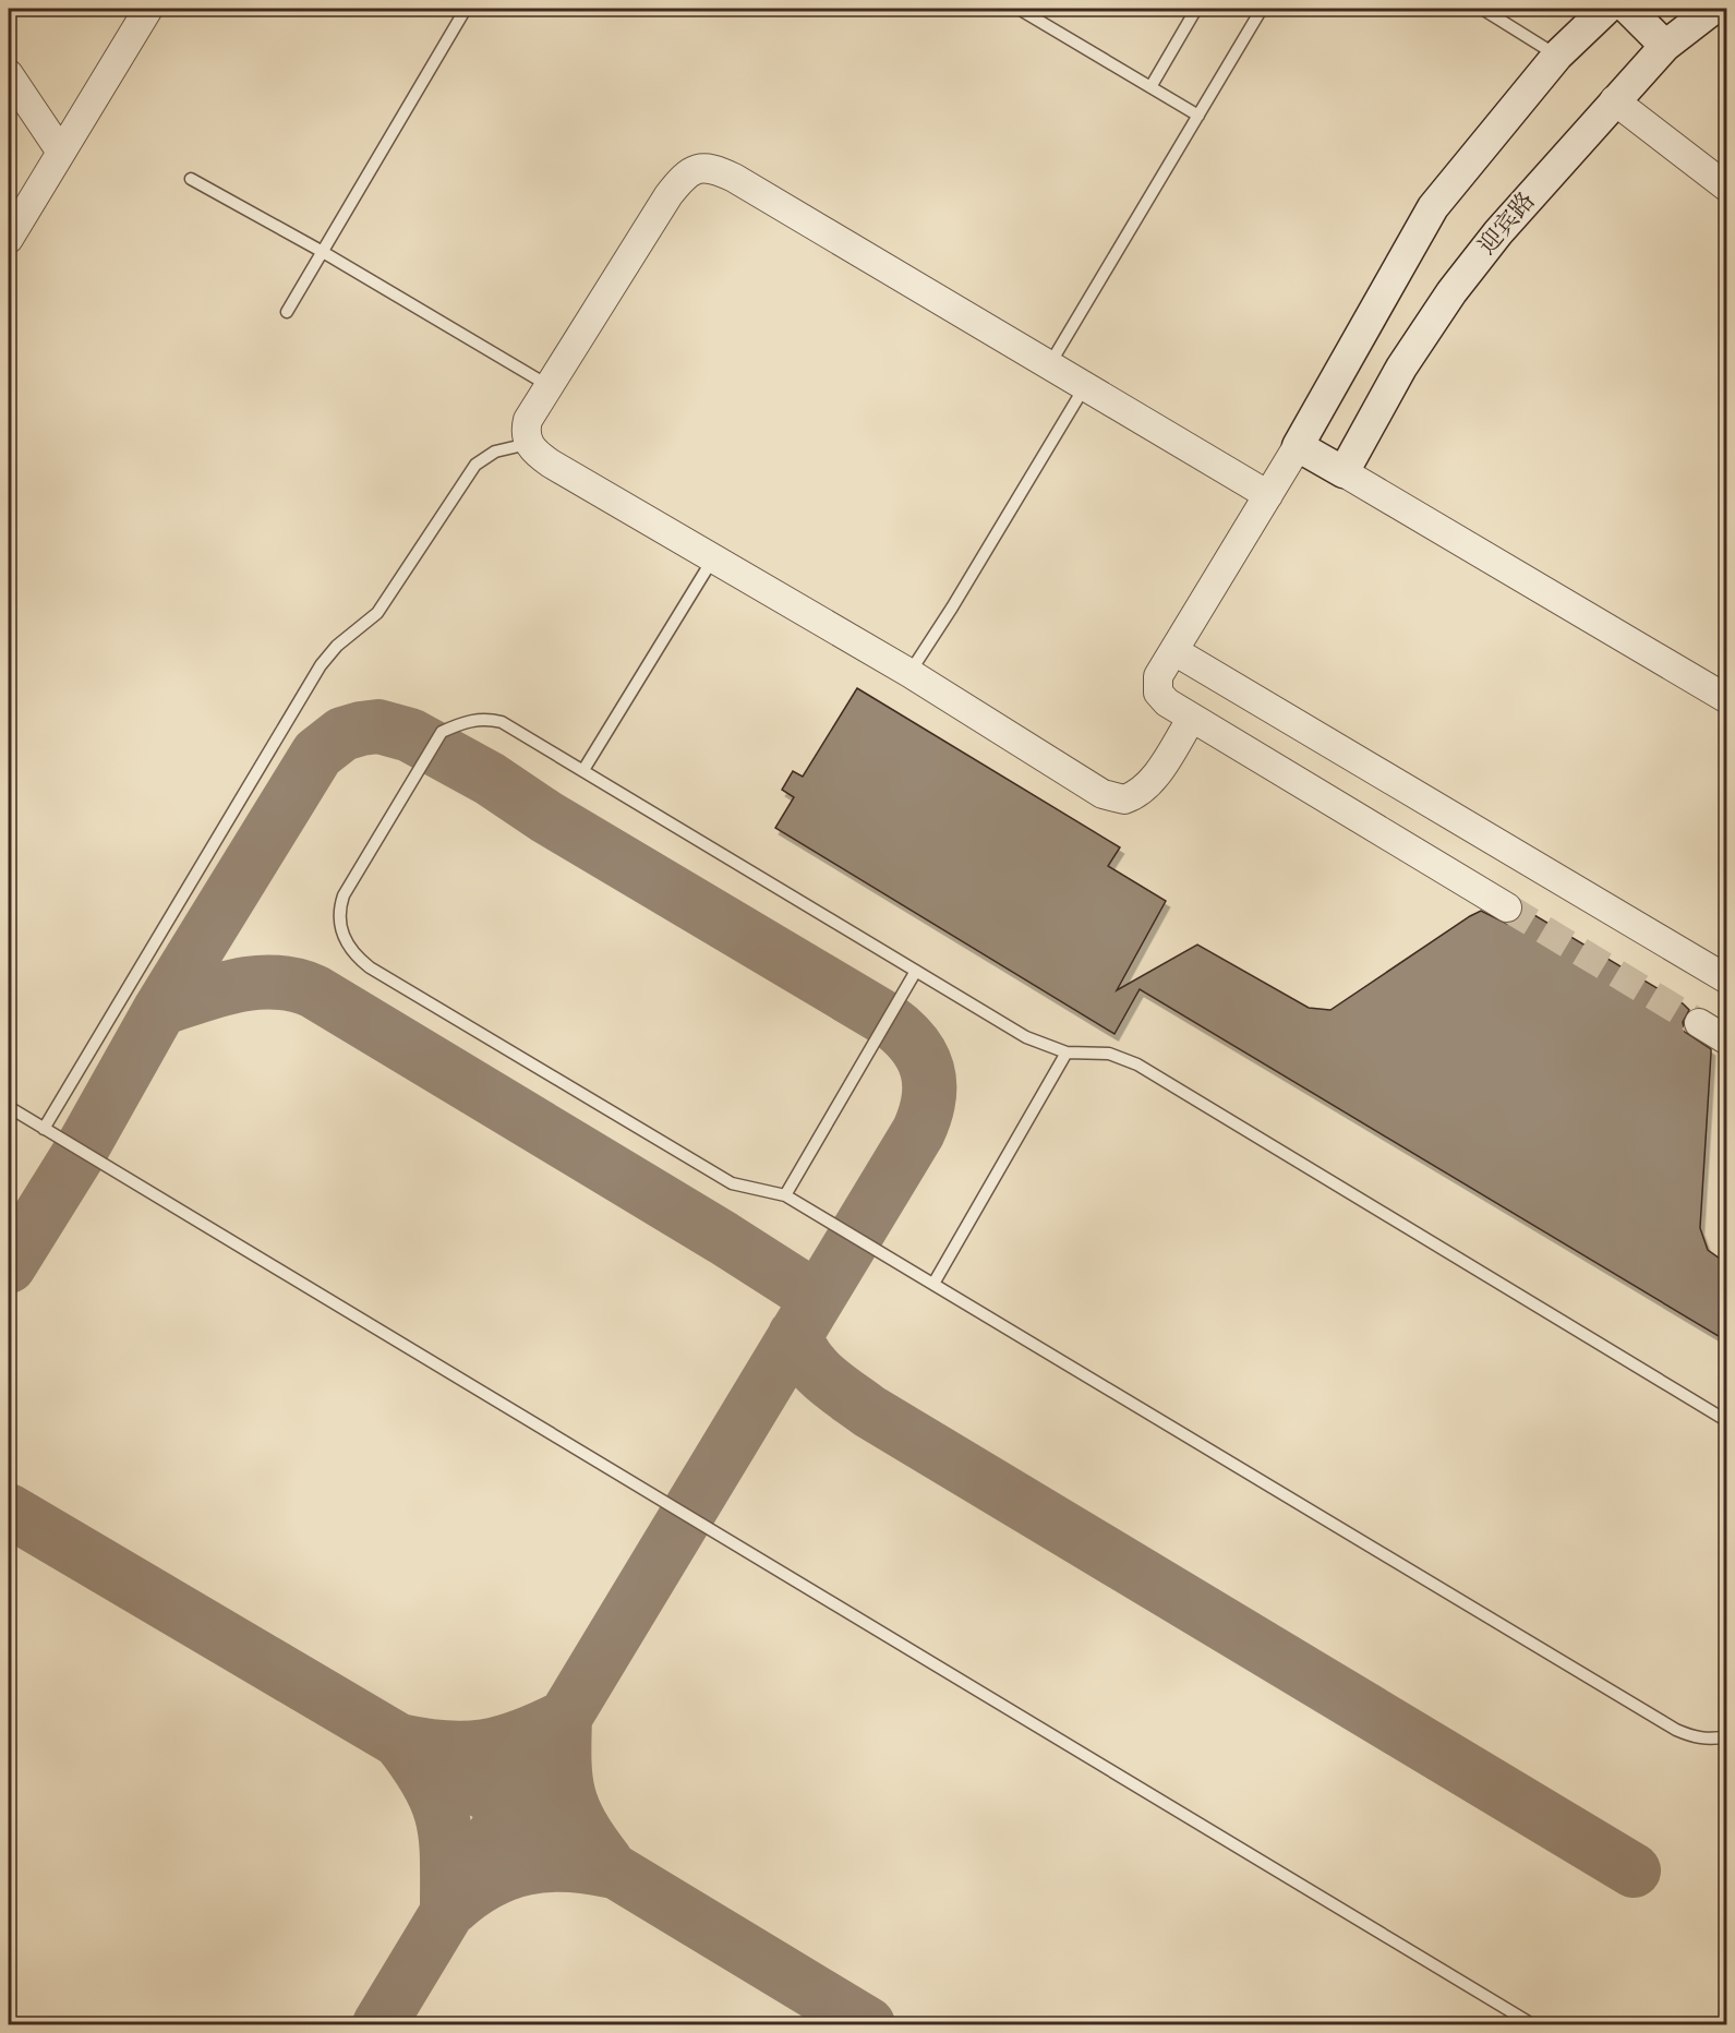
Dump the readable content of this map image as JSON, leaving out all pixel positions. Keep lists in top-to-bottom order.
{
  "streets": {
    "main road": ["迎宾路"]
  }
}
